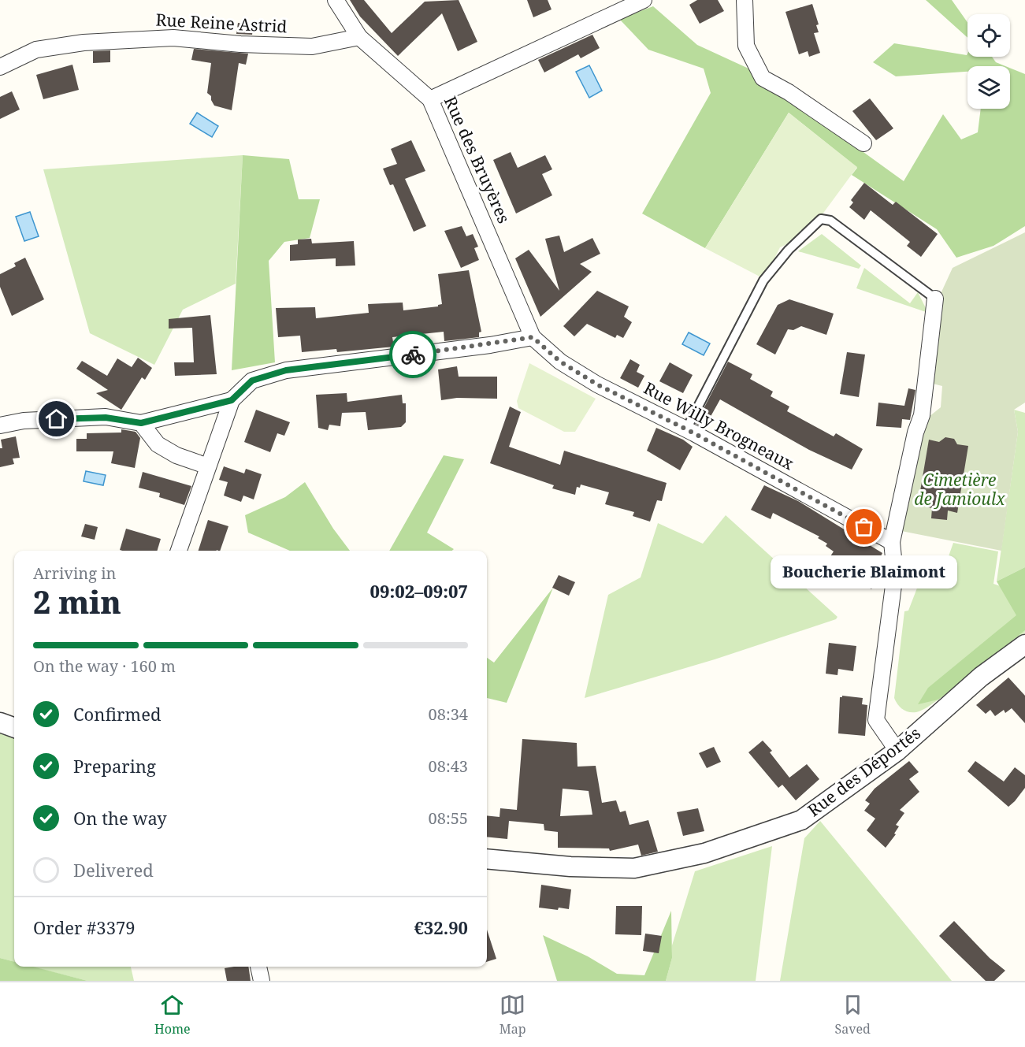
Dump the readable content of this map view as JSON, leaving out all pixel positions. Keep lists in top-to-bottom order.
{
  "streets": {
    "street": [
      "Rue Reine Astrid",
      "Rue des Bruyères",
      "Rue Willy Brogneaux",
      "Rue des Déportés"
    ]
  },
  "crossings": [
    ["Rue Reine Astrid", "Rue des Bruyères"],
    ["Rue des Bruyères", "Rue Willy Brogneaux"]
  ],
  "parks": ["Cimetière de Jamioulx"],
  "places": ["Boucherie Blaimont"],
  "page": {
    "heading": ["2 min", "Arriving in", "09:02–09:07"],
    "panel": ["Order #3379", "€32.90"],
    "bubble": "Boucherie Blaimont",
    "bar": "On the way · 160 m",
    "list": [
      ["Confirmed", "08:34"],
      ["Preparing", "08:43"],
      ["On the way", "08:55"],
      "Delivered"
    ],
    "tabs": ["Home", "Map", "Saved"]
  }
}
